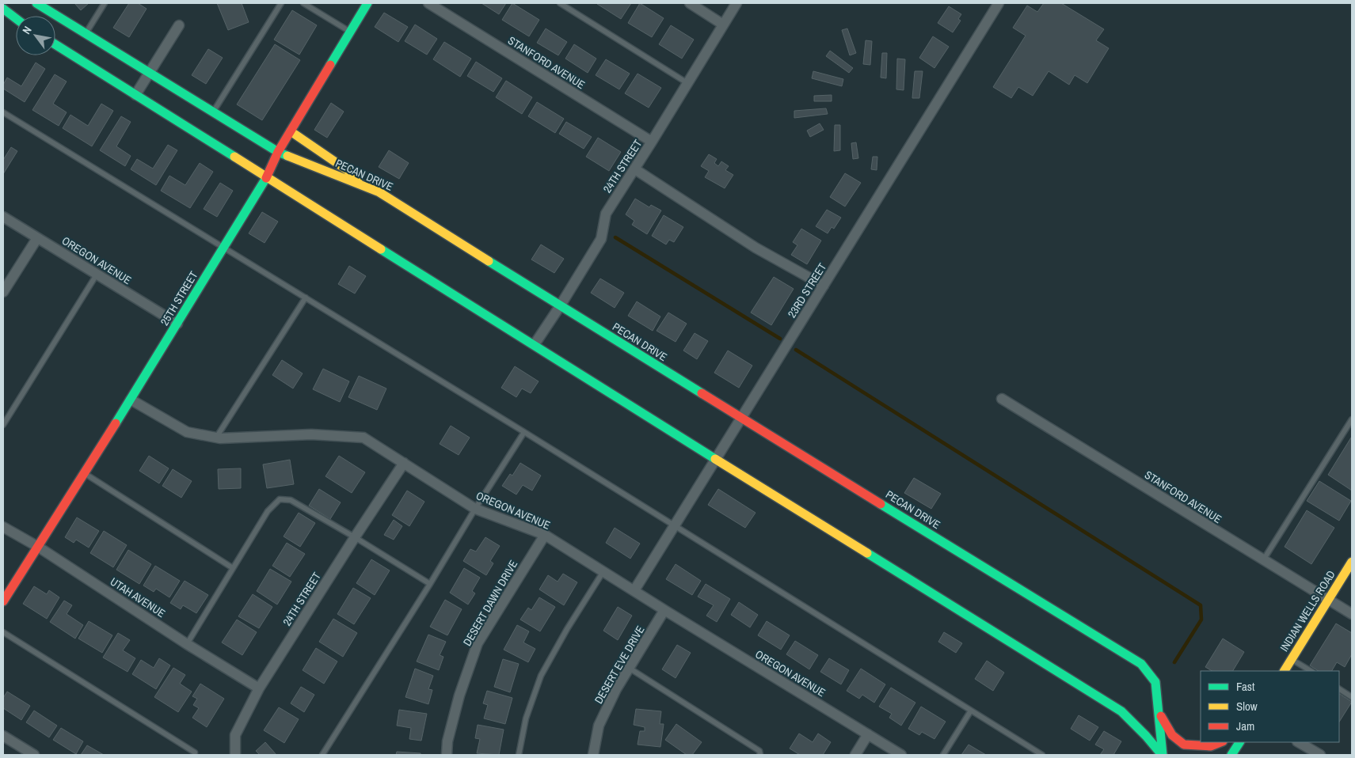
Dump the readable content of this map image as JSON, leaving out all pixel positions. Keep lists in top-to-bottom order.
{
  "streets": {
    "main road": ["PECAN DRIVE", "25TH STREET", "INDIAN WELLS ROAD"],
    "street": [
      "STANFORD AVENUE",
      "24TH STREET",
      "OREGON AVENUE",
      "23RD STREET",
      "UTAH AVENUE",
      "DESERT DAWN DRIVE",
      "DESERT EVE DRIVE"
    ]
  },
  "crossings": [
    ["STANFORD AVENUE", "24TH STREET"],
    ["STANFORD AVENUE", "INDIAN WELLS ROAD"],
    ["24TH STREET", "PECAN DRIVE"],
    ["24TH STREET", "OREGON AVENUE"],
    ["24TH STREET", "UTAH AVENUE"],
    ["PECAN DRIVE", "23RD STREET"],
    ["PECAN DRIVE", "25TH STREET"],
    ["OREGON AVENUE", "23RD STREET"],
    ["OREGON AVENUE", "25TH STREET"],
    ["OREGON AVENUE", "DESERT DAWN DRIVE"],
    ["OREGON AVENUE", "DESERT EVE DRIVE"],
    ["25TH STREET", "UTAH AVENUE"]
  ],
  "legend": ["Fast", "Slow", "Jam"],
  "north": "top left"
}
